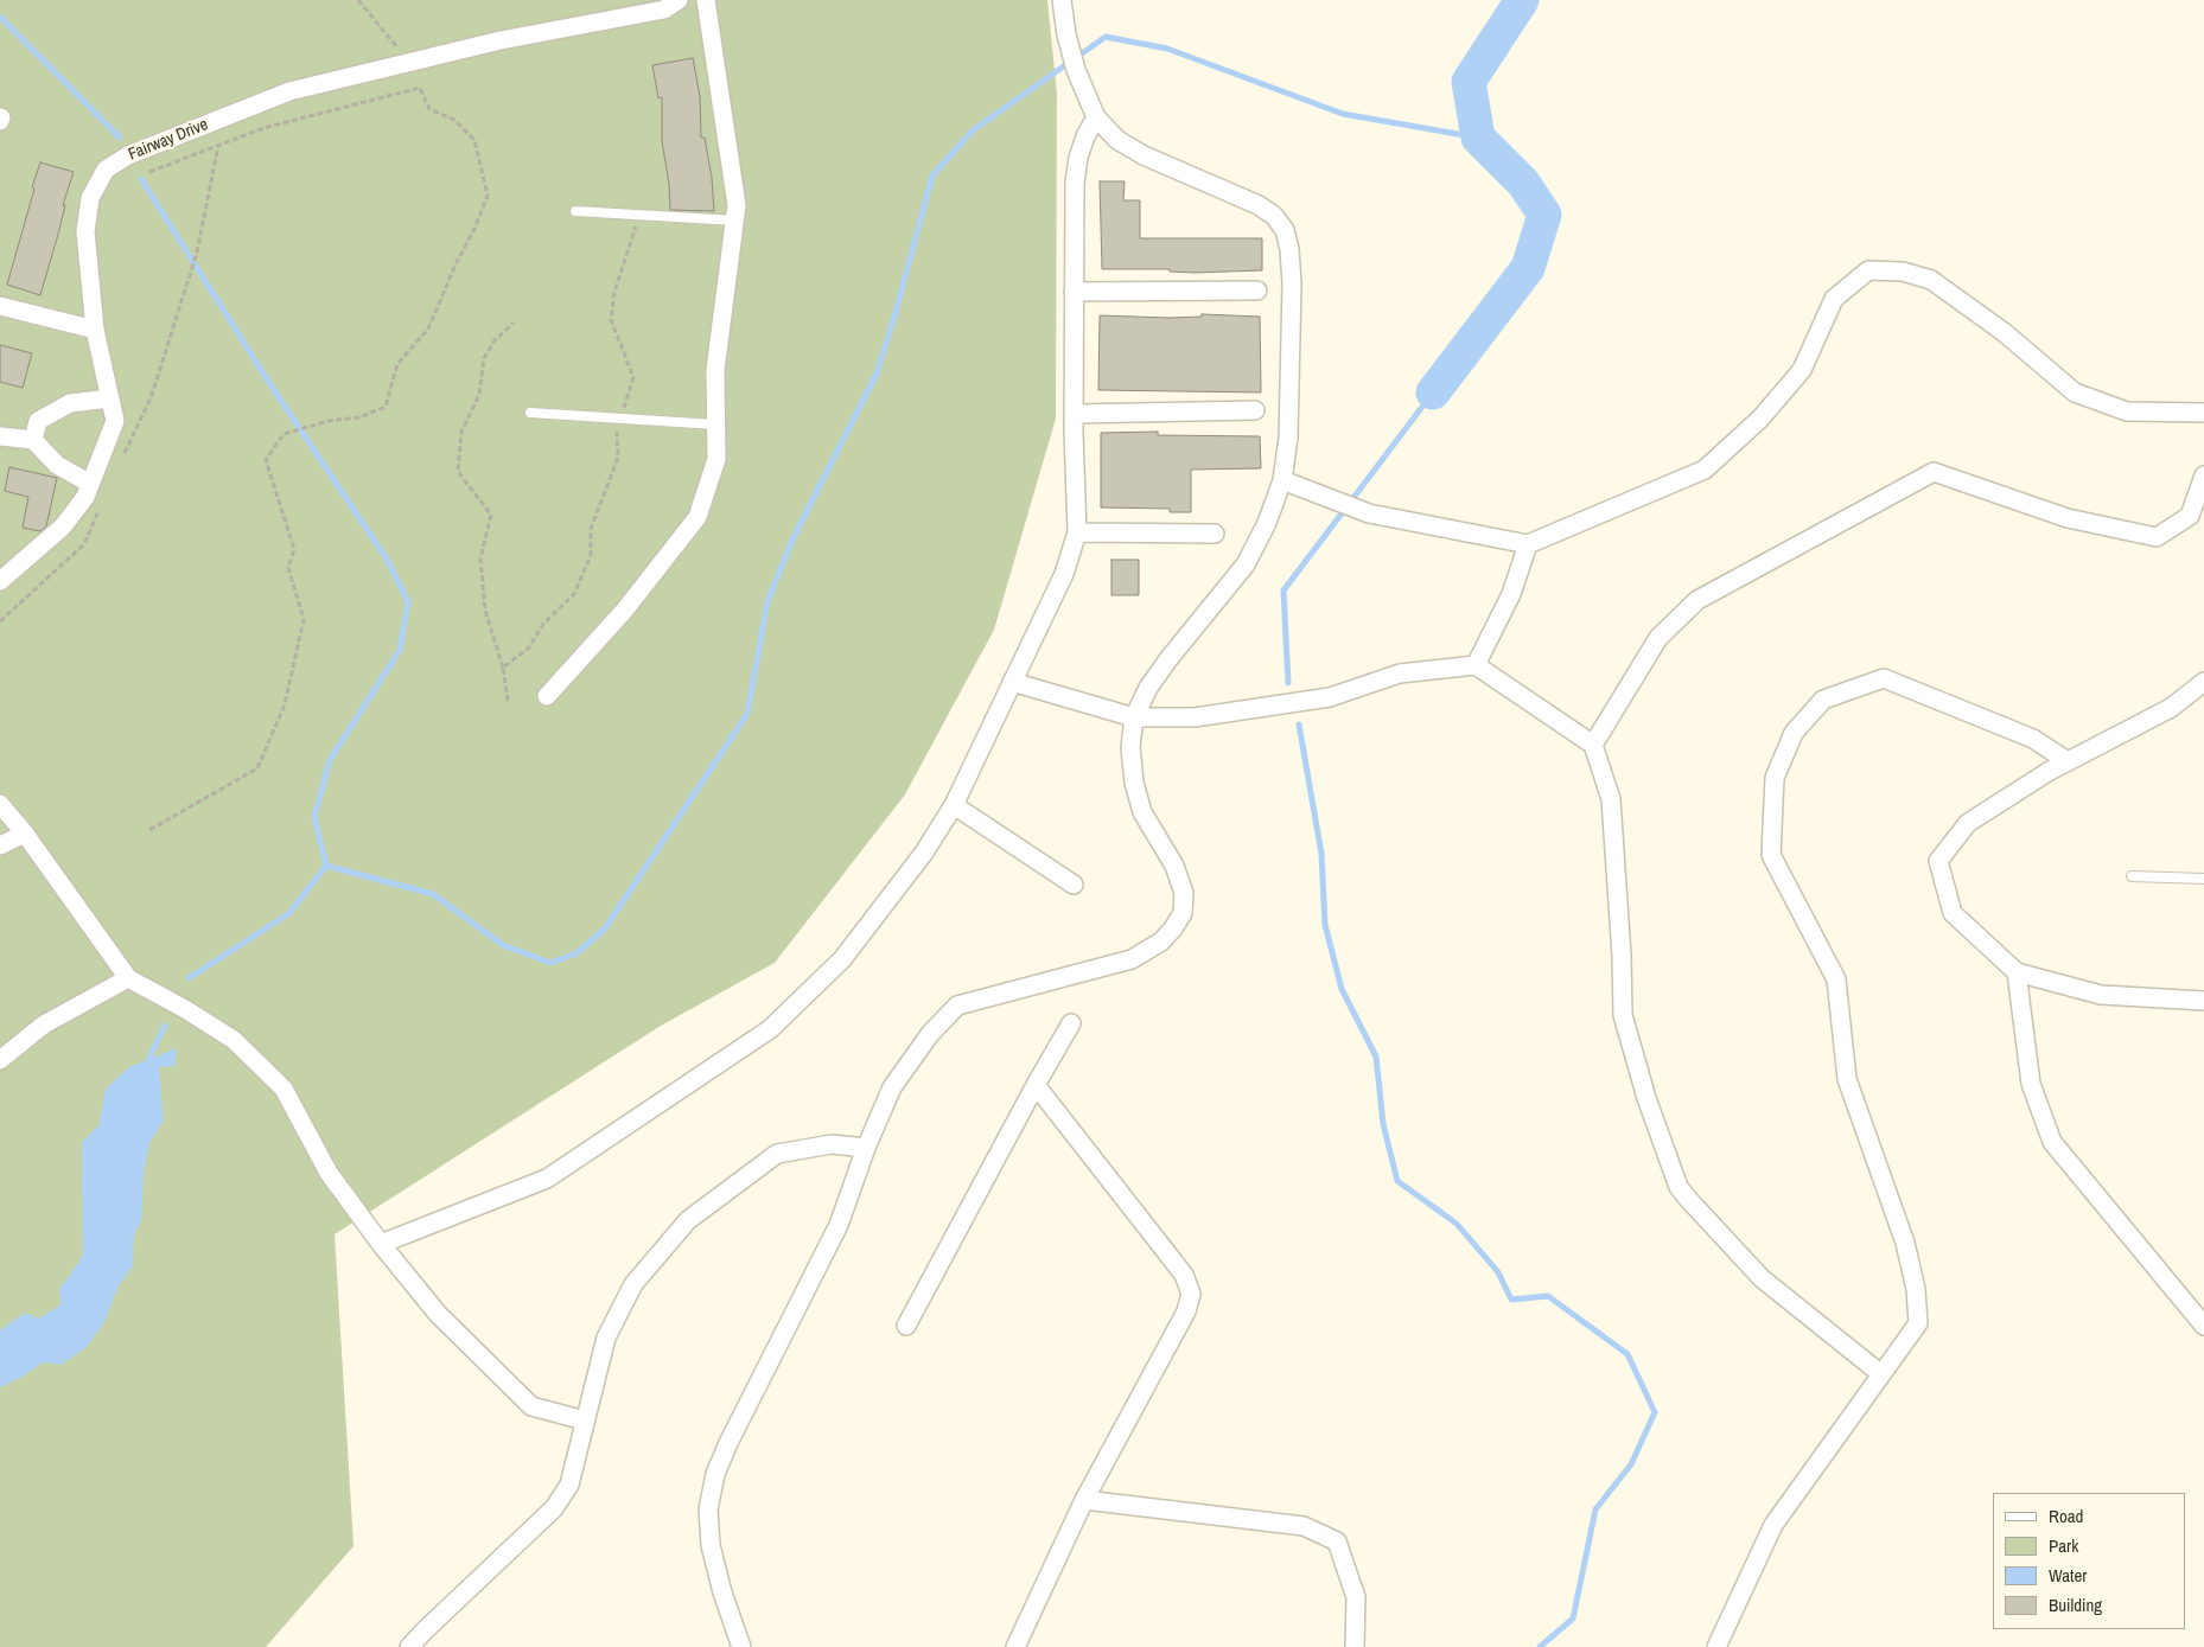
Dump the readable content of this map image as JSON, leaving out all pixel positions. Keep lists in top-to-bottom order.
{
  "streets": {
    "street": ["Fairway Drive"]
  },
  "legend": [
    "Road",
    "Park",
    "Water",
    "Building"
  ]
}
